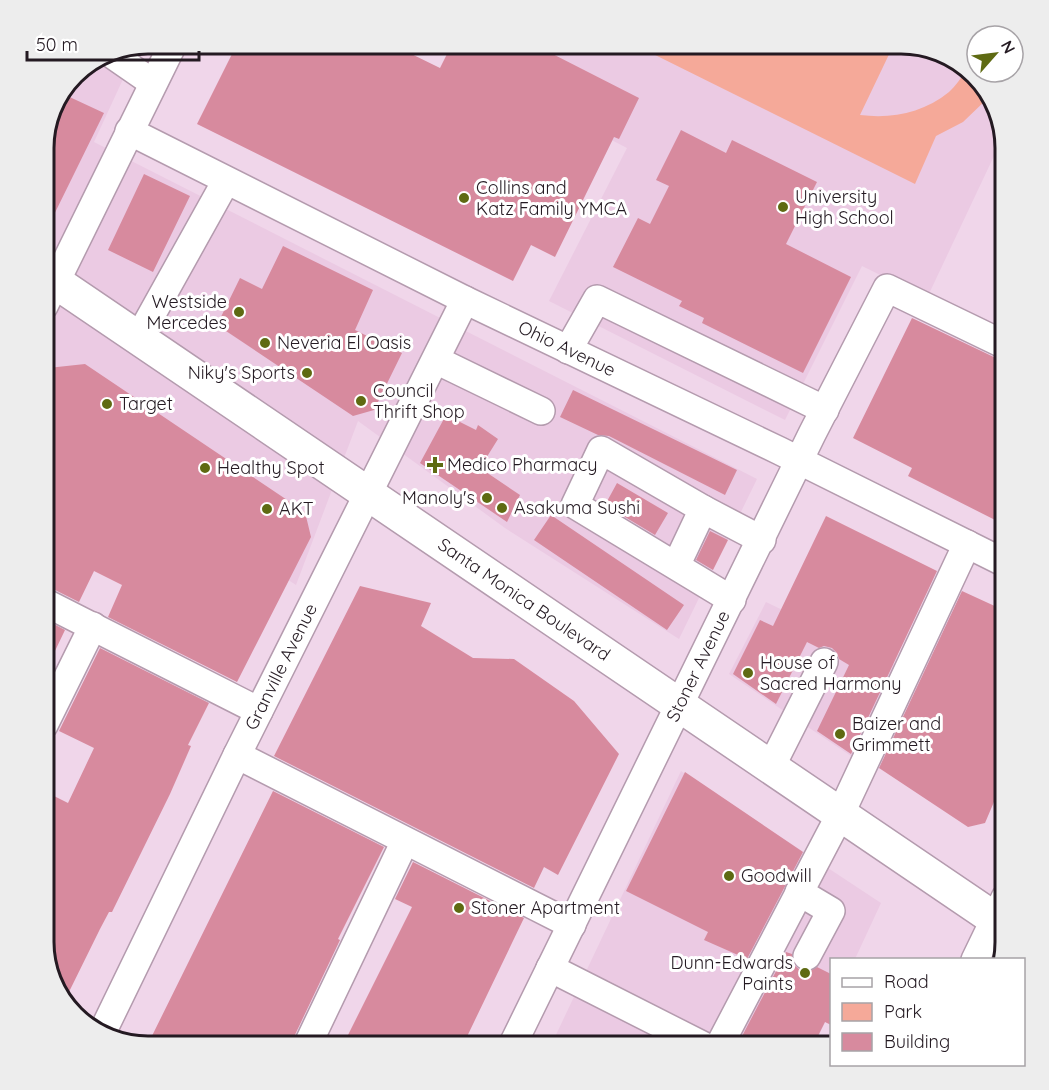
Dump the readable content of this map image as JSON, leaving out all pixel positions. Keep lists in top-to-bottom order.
{
  "streets": {
    "main road": ["Santa Monica Boulevard"],
    "street": ["Ohio Avenue", "Granville Avenue", "Stoner Avenue"]
  },
  "crossings": [
    ["Ohio Avenue", "Granville Avenue"],
    ["Ohio Avenue", "Stoner Avenue"],
    ["Santa Monica Boulevard", "Granville Avenue"],
    ["Santa Monica Boulevard", "Stoner Avenue"]
  ],
  "places": {
    "other": [
      "Collins and Katz Family YMCA",
      "University High School",
      "Westside Mercedes",
      "Neveria El Oasis",
      "Niky's Sports",
      "Council Thrift Shop",
      "Target",
      "Healthy Spot",
      "Manoly's",
      "Asakuma Sushi",
      "AKT",
      "House of Sacred Harmony",
      "Baizer and Grimmett",
      "Goodwill",
      "Stoner Apartment",
      "Dunn-Edwards Paints"
    ],
    "health": ["Medico Pharmacy"]
  },
  "legend": ["Road", "Park", "Building"],
  "scale_bar": "50 m",
  "north": "top right"
}
